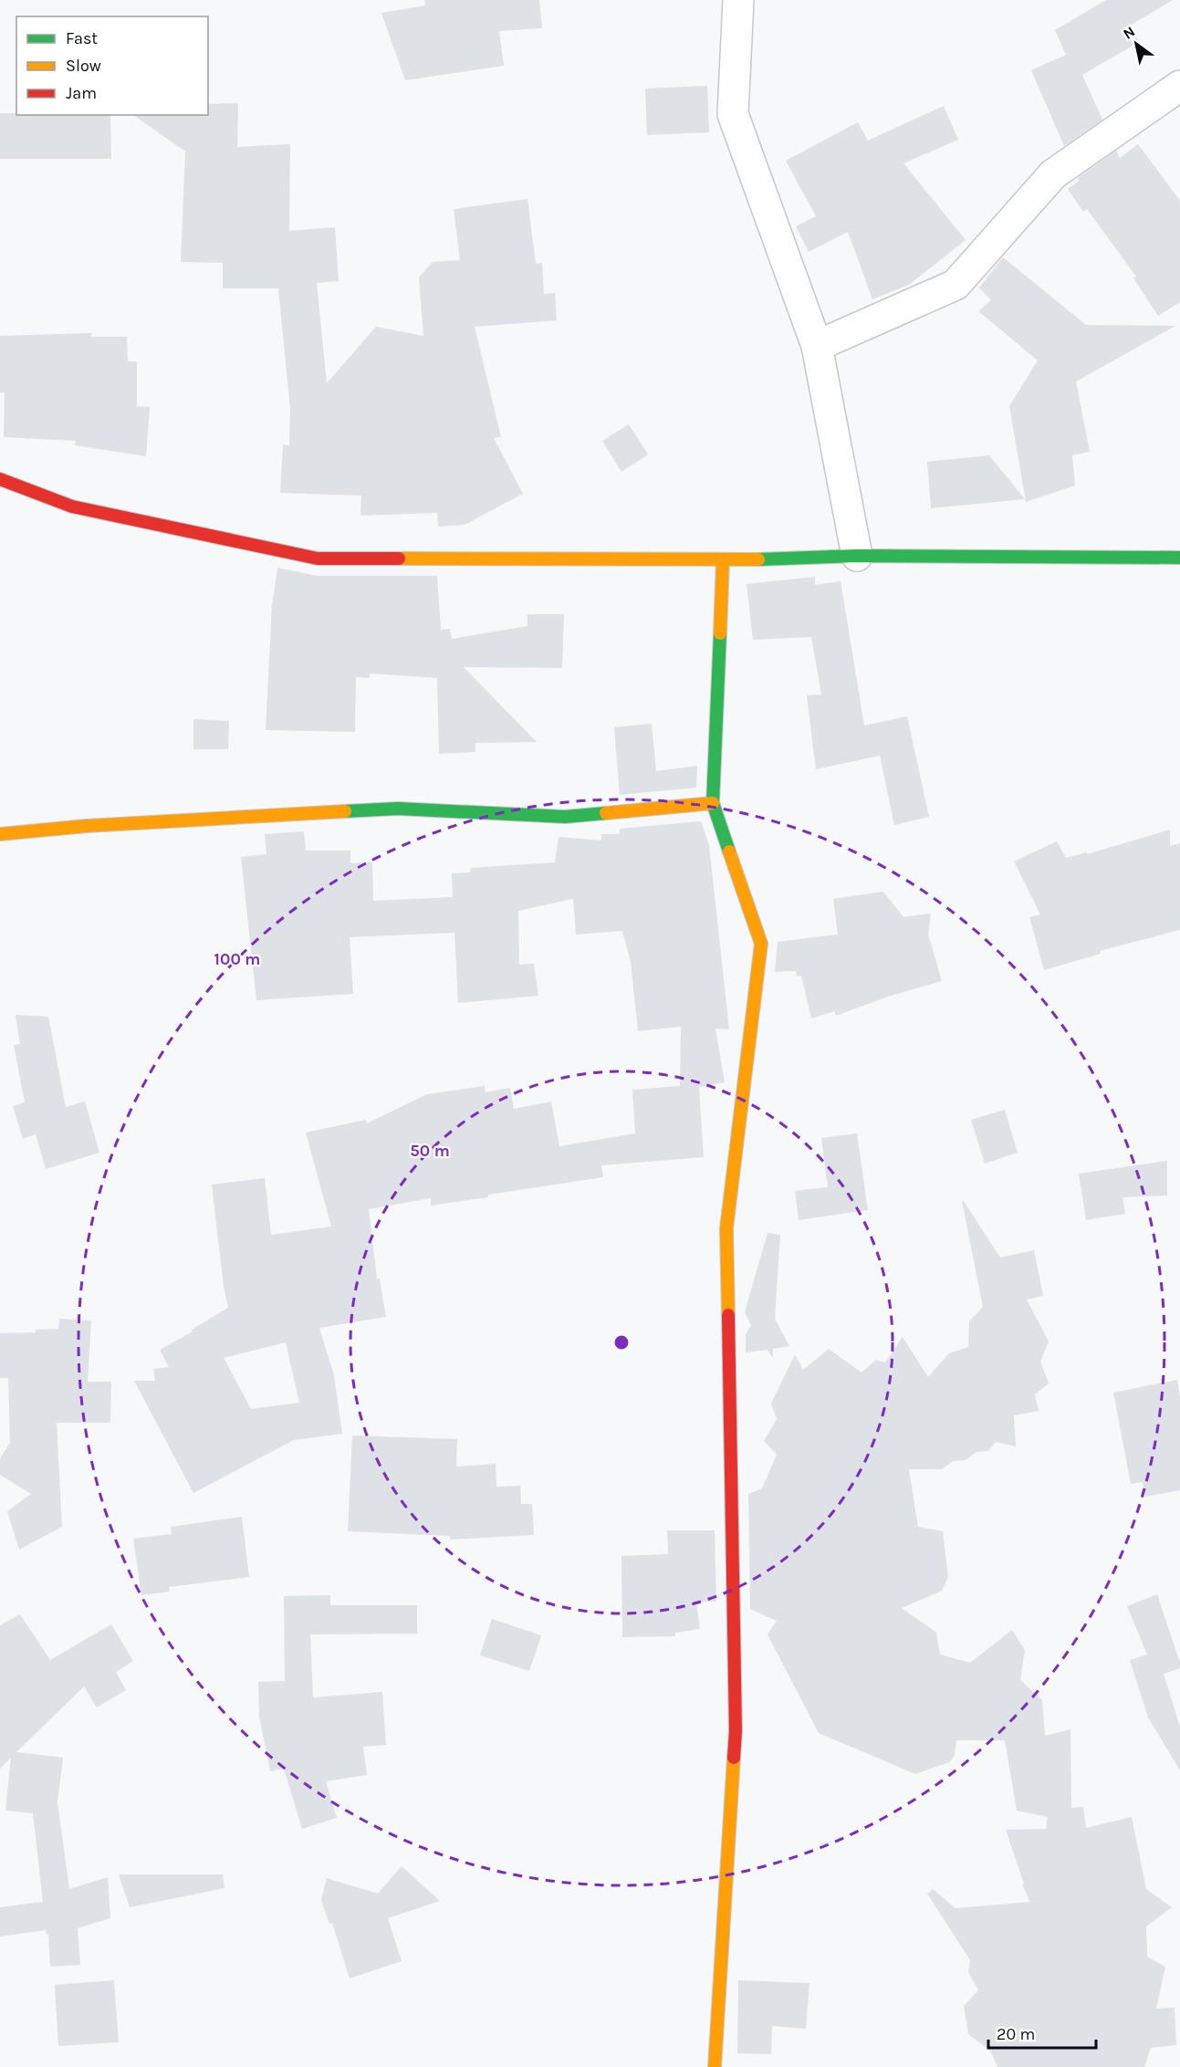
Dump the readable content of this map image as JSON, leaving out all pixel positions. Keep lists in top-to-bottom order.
{
  "legend": ["Fast", "Slow", "Jam"],
  "scale_bar": "20 m",
  "north": "top left",
  "rings": ["100 m", "50 m"]
}
